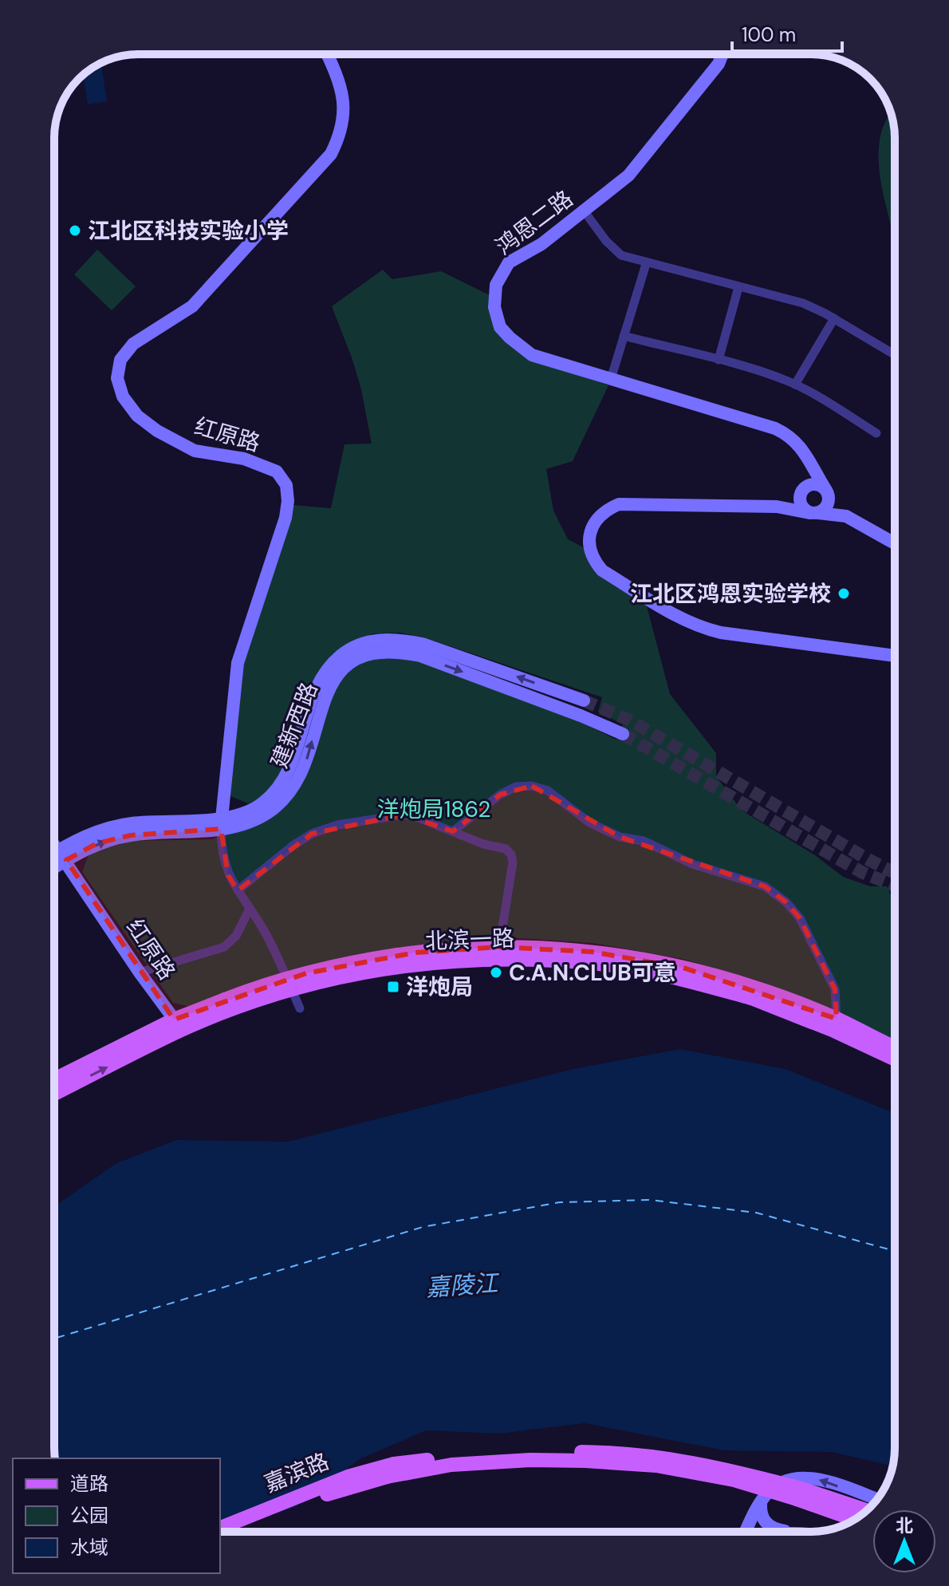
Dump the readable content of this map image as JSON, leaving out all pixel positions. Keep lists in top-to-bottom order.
{
  "streets": {
    "main road": ["北滨一路", "嘉滨路"],
    "street": ["鸿恩二路", "红原路", "建新西路"]
  },
  "crossings": [
    ["红原路", "建新西路"],
    ["红原路", "北滨一路"]
  ],
  "water": ["嘉陵江"],
  "parks": ["洋炮局1862"],
  "places": {
    "other": ["江北区科技实验小学", "江北区鸿恩实验学校", "C.A.N.CLUB可意"],
    "transit": ["洋炮局"]
  },
  "legend": ["道路", "公园", "水域"],
  "scale_bar": "100 m",
  "north": "top"
}
